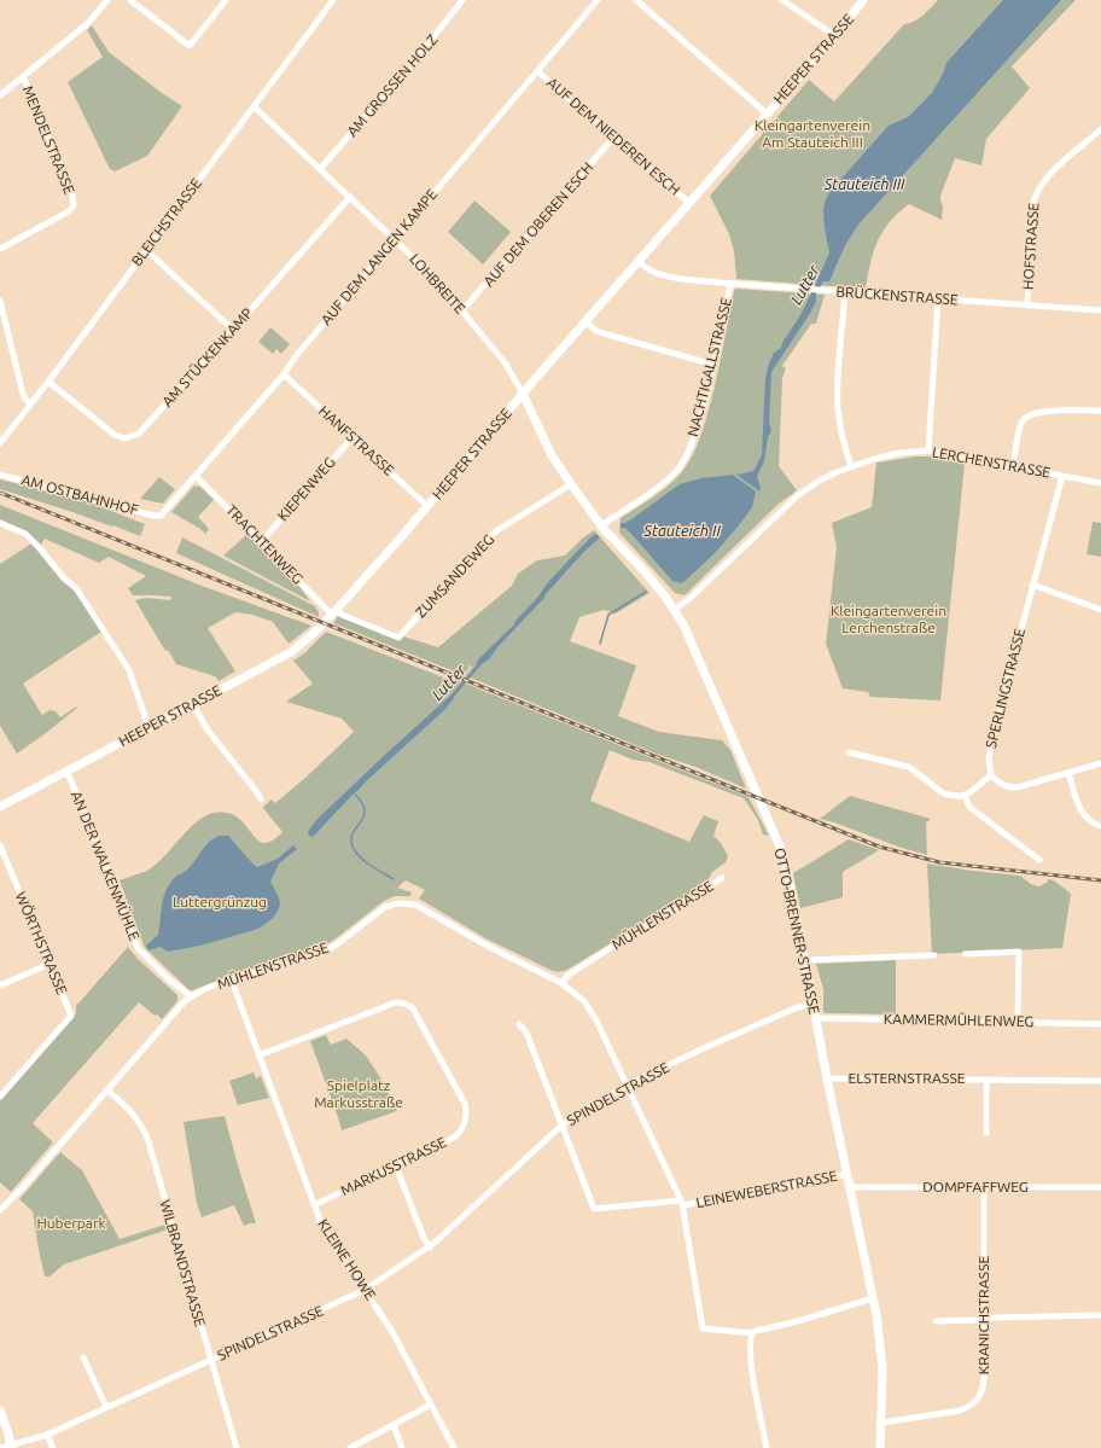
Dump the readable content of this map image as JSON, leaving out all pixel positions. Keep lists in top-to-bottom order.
{
  "streets": {
    "main road": ["HEEPER STRASSE", "OTTO-BRENNER-STRASSE"],
    "street": [
      "AM GROSSEN HOLZ",
      "AUF DEM NIEDEREN ESCH",
      "MENDELSTRASSE",
      "BLEICHSTRASSE",
      "AUF DEM OBEREN ESCH",
      "HOFSTRASSE",
      "AUF DEM LANGEN KAMPE",
      "LOHBREITE",
      "BRÜCKENSTRASSE",
      "AM STÜCKENKAMP",
      "NACHTIGALLSTRASSE",
      "HANFSTRASSE",
      "LERCHENSTRASSE",
      "KIEPENWEG",
      "AM OSTBAHNHOF",
      "TRACHTENWEG",
      "ZUMSANDEWEG",
      "SPERLINGSTRASSE",
      "AN DER WALKENMÜHLE",
      "MÜHLENSTRASSE",
      "WÖRTHSTRASSE",
      "KAMMERMÜHLENWEG",
      "ELSTERNSTRASSE",
      "SPINDELSTRASSE",
      "MARKUSSTRASSE",
      "DOMPFAFFWEG",
      "LEINEWEBERSTRASSE",
      "KLEINE HOWE",
      "WILBRANDSTRASSE",
      "KRANICHSTRASSE"
    ]
  },
  "crossings": [
    ["HEEPER STRASSE", "AUF DEM NIEDEREN ESCH"],
    ["HEEPER STRASSE", "LOHBREITE"],
    ["HEEPER STRASSE", "BRÜCKENSTRASSE"],
    ["HEEPER STRASSE", "HANFSTRASSE"],
    ["HEEPER STRASSE", "TRACHTENWEG"],
    ["HEEPER STRASSE", "ZUMSANDEWEG"],
    ["HEEPER STRASSE", "AN DER WALKENMÜHLE"],
    ["HEEPER STRASSE", "OTTO-BRENNER-STRASSE"],
    ["AM GROSSEN HOLZ", "LOHBREITE"],
    ["AUF DEM NIEDEREN ESCH", "AUF DEM OBEREN ESCH"],
    ["AUF DEM NIEDEREN ESCH", "AUF DEM LANGEN KAMPE"],
    ["BLEICHSTRASSE", "LOHBREITE"],
    ["BLEICHSTRASSE", "AM STÜCKENKAMP"],
    ["AUF DEM OBEREN ESCH", "LOHBREITE"],
    ["HOFSTRASSE", "BRÜCKENSTRASSE"],
    ["AUF DEM LANGEN KAMPE", "LOHBREITE"],
    ["AUF DEM LANGEN KAMPE", "HANFSTRASSE"],
    ["AUF DEM LANGEN KAMPE", "AM OSTBAHNHOF"],
    ["AUF DEM LANGEN KAMPE", "TRACHTENWEG"],
    ["LOHBREITE", "AM STÜCKENKAMP"],
    ["LOHBREITE", "OTTO-BRENNER-STRASSE"],
    ["BRÜCKENSTRASSE", "NACHTIGALLSTRASSE"],
    ["NACHTIGALLSTRASSE", "OTTO-BRENNER-STRASSE"],
    ["HANFSTRASSE", "KIEPENWEG"],
    ["LERCHENSTRASSE", "SPERLINGSTRASSE"],
    ["LERCHENSTRASSE", "OTTO-BRENNER-STRASSE"],
    ["KIEPENWEG", "TRACHTENWEG"],
    ["TRACHTENWEG", "ZUMSANDEWEG"],
    ["ZUMSANDEWEG", "OTTO-BRENNER-STRASSE"],
    ["AN DER WALKENMÜHLE", "MÜHLENSTRASSE"],
    ["MÜHLENSTRASSE", "KLEINE HOWE"],
    ["MÜHLENSTRASSE", "WILBRANDSTRASSE"],
    ["OTTO-BRENNER-STRASSE", "KAMMERMÜHLENWEG"],
    ["OTTO-BRENNER-STRASSE", "ELSTERNSTRASSE"],
    ["OTTO-BRENNER-STRASSE", "SPINDELSTRASSE"],
    ["OTTO-BRENNER-STRASSE", "DOMPFAFFWEG"],
    ["OTTO-BRENNER-STRASSE", "LEINEWEBERSTRASSE"],
    ["OTTO-BRENNER-STRASSE", "KRANICHSTRASSE"],
    ["SPINDELSTRASSE", "KLEINE HOWE"],
    ["SPINDELSTRASSE", "WILBRANDSTRASSE"],
    ["MARKUSSTRASSE", "KLEINE HOWE"],
    ["DOMPFAFFWEG", "KRANICHSTRASSE"]
  ],
  "water": ["Stauteich III", "Lutter", "Stauteich II"],
  "parks": [
    "Kleingartenverein Am Stauteich III",
    "Kleingartenverein Lerchenstraße",
    "Luttergrünzug",
    "Spielplatz Markusstraße",
    "Huberpark"
  ]
}
